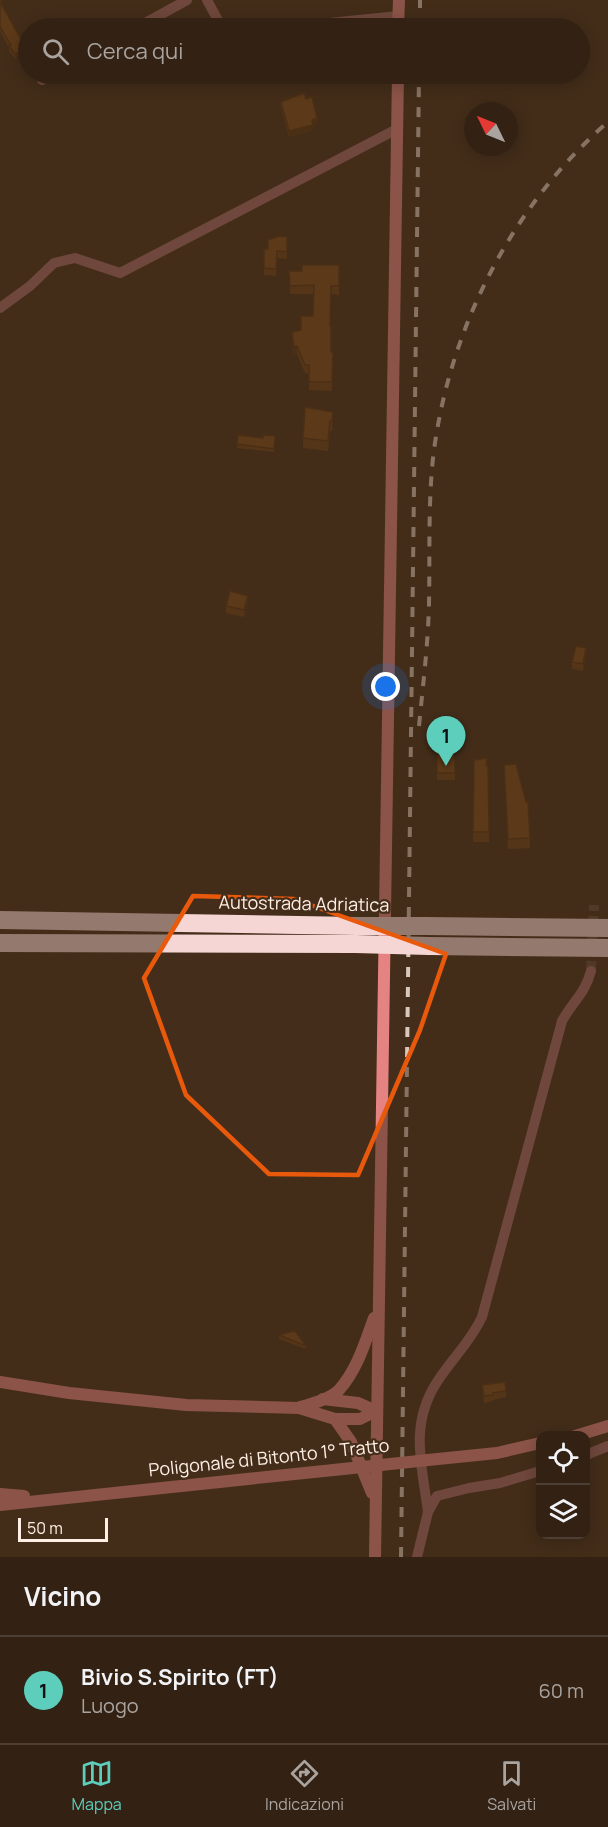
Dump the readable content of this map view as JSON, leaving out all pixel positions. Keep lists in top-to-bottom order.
{
  "streets": {
    "highway": ["Autostrada Adriatica"],
    "main road": ["Poligonale di Bitonto 1° Tratto"]
  },
  "scale_bar": "50 m",
  "north": "top left",
  "page": {
    "search": "Cerca qui",
    "pins": "1",
    "scale": "50 m",
    "heading": "Vicino",
    "list": [
      {
        "mark": "1",
        "name": "Bivio S.Spirito (FT)",
        "note": "Luogo",
        "value": "60 m"
      }
    ],
    "nav": ["Mappa", "Indicazioni", "Salvati"]
  }
}
